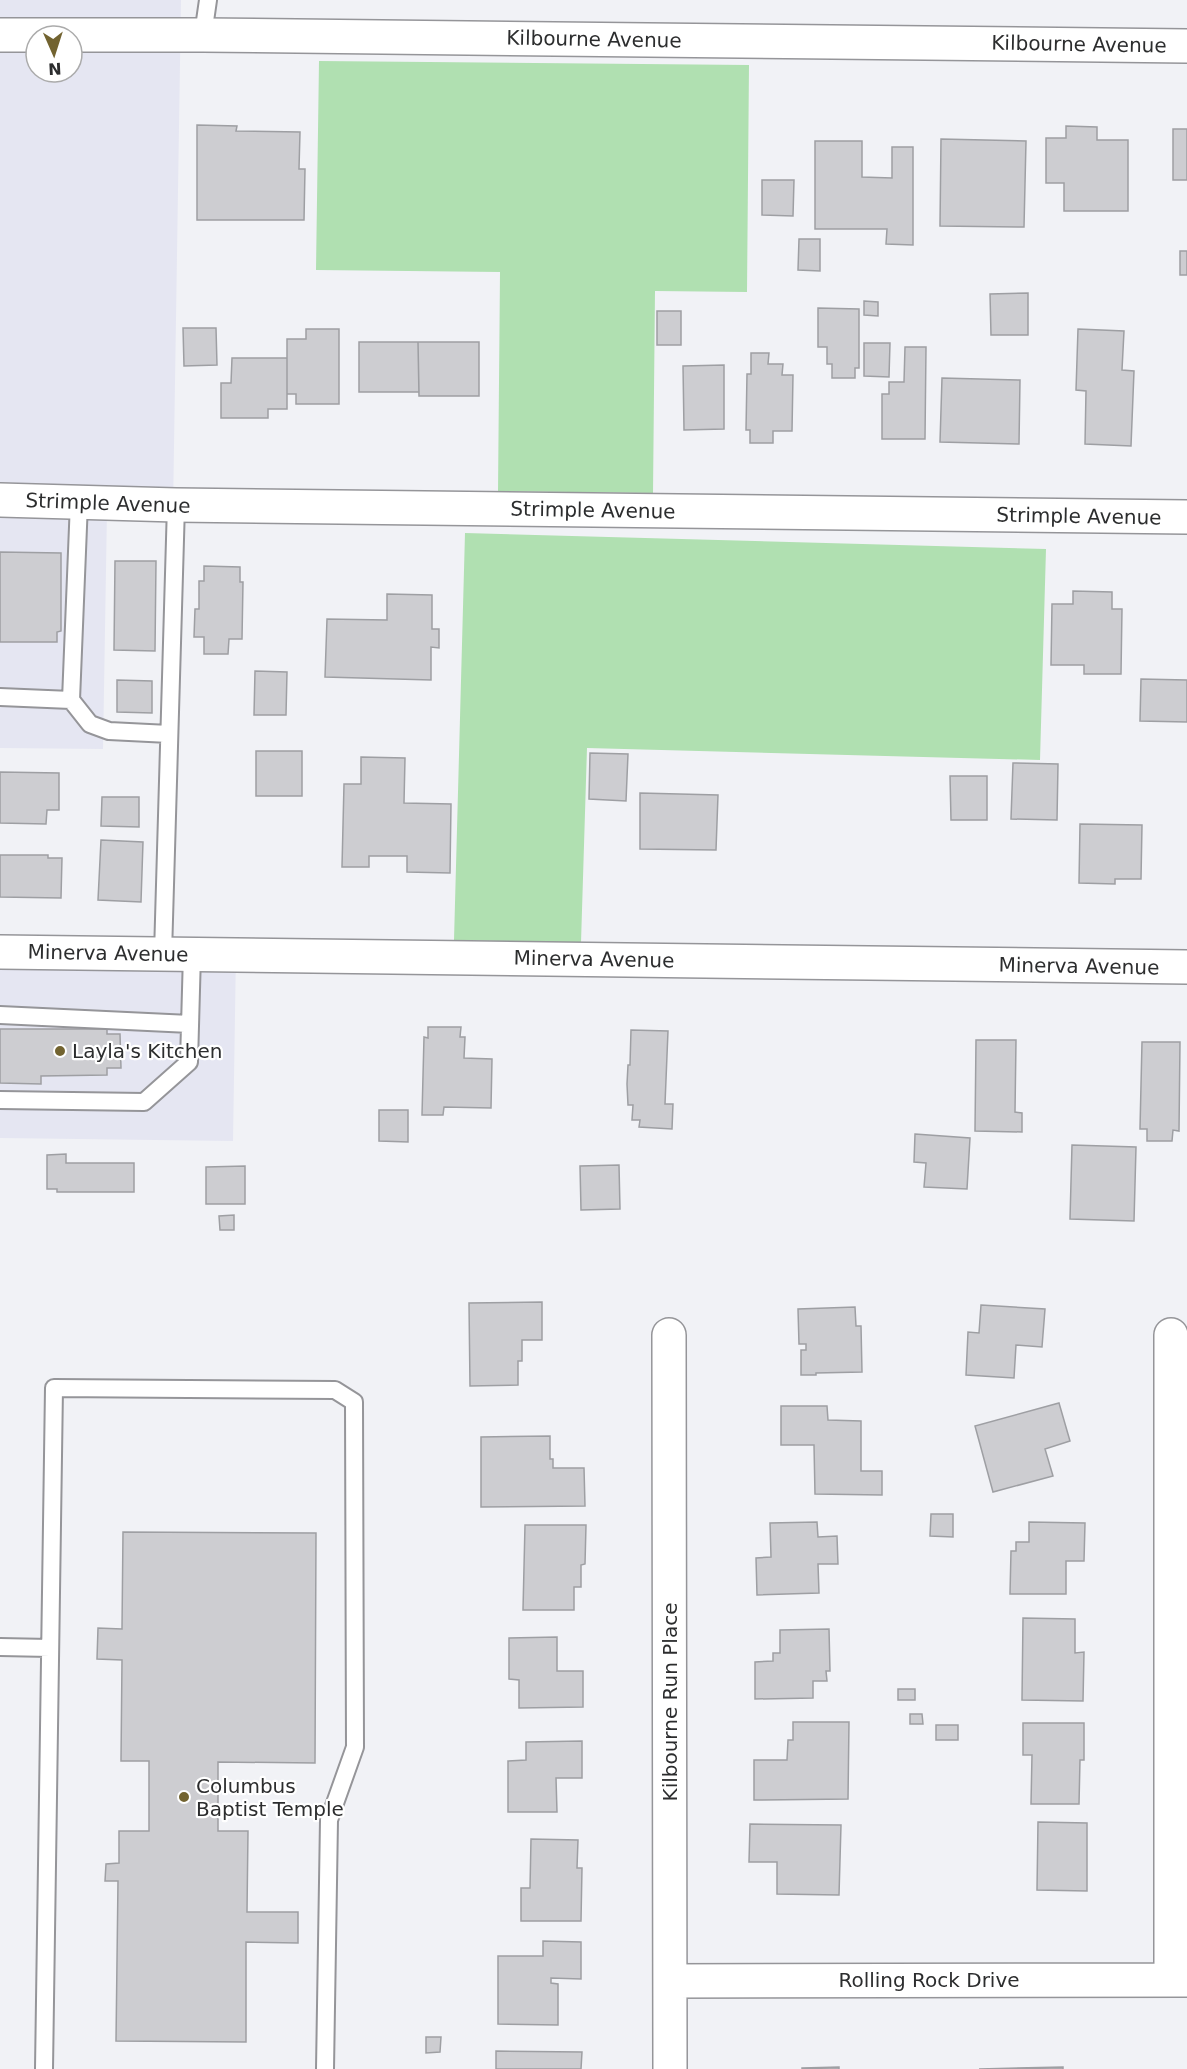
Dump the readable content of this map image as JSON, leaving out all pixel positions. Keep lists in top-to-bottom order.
{
  "streets": {
    "street": [
      "Kilbourne Avenue",
      "Strimple Avenue",
      "Minerva Avenue",
      "Kilbourne Run Place",
      "Rolling Rock Drive"
    ]
  },
  "crossings": [
    ["Kilbourne Run Place", "Rolling Rock Drive"]
  ],
  "places": ["Layla's Kitchen", "Columbus Baptist Temple"],
  "north": "bottom"
}
